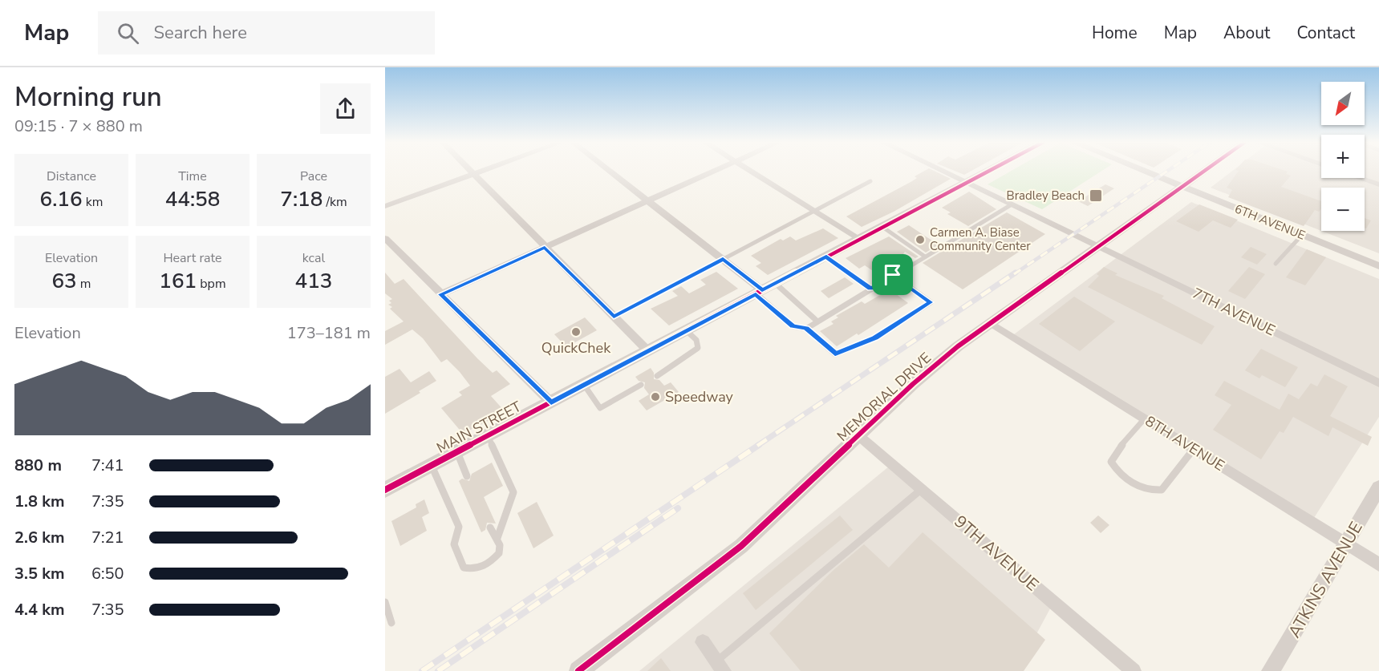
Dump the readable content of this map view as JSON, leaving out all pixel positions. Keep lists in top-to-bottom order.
{
  "streets": {
    "main road": ["MAIN STREET"],
    "street": [
      "6TH AVENUE",
      "7TH AVENUE",
      "MEMORIAL DRIVE",
      "8TH AVENUE",
      "9TH AVENUE",
      "ATKINS AVENUE"
    ]
  },
  "crossings": [
    ["6TH AVENUE", "MEMORIAL DRIVE"],
    ["7TH AVENUE", "MEMORIAL DRIVE"],
    ["7TH AVENUE", "MAIN STREET"],
    ["MEMORIAL DRIVE", "8TH AVENUE"],
    ["MEMORIAL DRIVE", "9TH AVENUE"],
    ["8TH AVENUE", "ATKINS AVENUE"]
  ],
  "places": {
    "transit": ["Bradley Beach"],
    "other": ["Carmen A. Biase Community Center", "QuickChek", "Speedway"]
  },
  "north": "bottom left",
  "page": {
    "header": "Map",
    "search": "Search here",
    "nav": [
      "Home",
      "Map",
      "About",
      "Contact"
    ],
    "heading": ["Morning run", "09:15 · 7 × 880 m"],
    "map_buttons": ["+", "−"],
    "stats": [
      ["Distance", "6.16 km"],
      ["Time", "44:58"],
      ["Pace", "7:18 /km"],
      ["Elevation", "63 m"],
      ["Heart rate", "161 bpm"],
      ["kcal", "413"]
    ],
    "chart": ["Elevation", "173–181 m"],
    "list": [
      {
        "name": "880 m",
        "note": "7:41"
      },
      {
        "name": "1.8 km",
        "note": "7:35"
      },
      {
        "name": "2.6 km",
        "note": "7:21"
      },
      {
        "name": "3.5 km",
        "note": "6:50"
      },
      {
        "name": "4.4 km",
        "note": "7:35"
      }
    ]
  }
}
